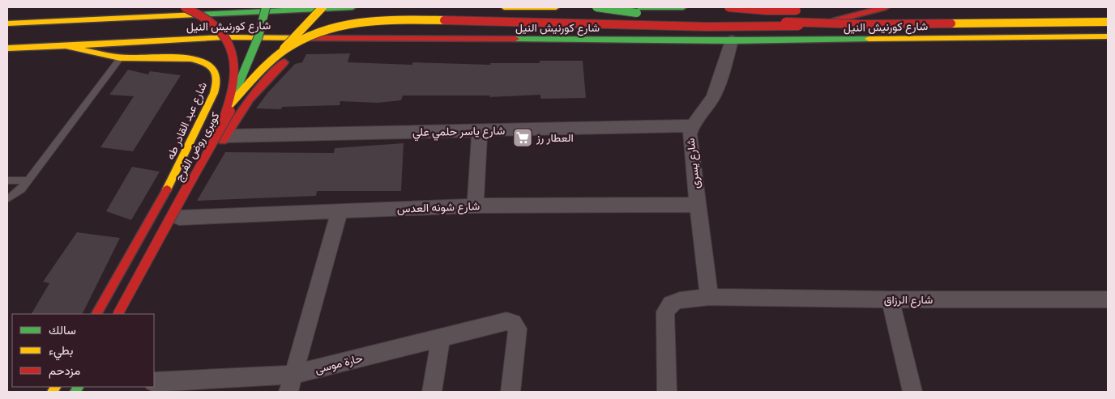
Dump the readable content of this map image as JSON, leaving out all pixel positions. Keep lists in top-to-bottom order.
{
  "streets": {
    "main road": ["شارع كورنيش النيل", "شارع عبد القادر طه", "كوبرى روض الفرج"],
    "street": [
      "شارع ياسر حلمي علي",
      "شارع يسرى",
      "شارع شونه العدس",
      "شارع الرزاق",
      "حارة موسى"
    ]
  },
  "crossings": [
    ["شارع كورنيش النيل", "شارع عبد القادر طه"],
    ["شارع كورنيش النيل", "شارع يسرى"],
    ["شارع ياسر حلمي علي", "كوبرى روض الفرج"],
    ["شارع ياسر حلمي علي", "شارع يسرى"],
    ["شارع يسرى", "شارع شونه العدس"],
    ["شارع يسرى", "شارع الرزاق"]
  ],
  "places": {
    "supermarket": ["العطار رز"]
  },
  "legend": ["سالك", "بطيء", "مزدحم"]
}
